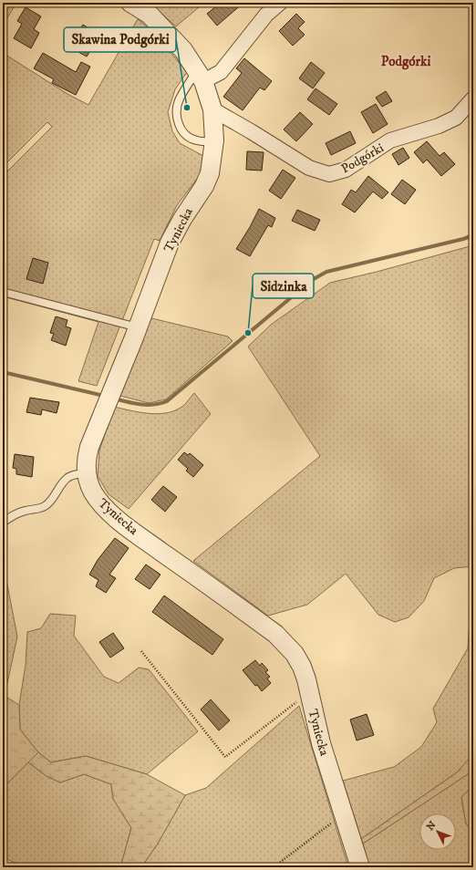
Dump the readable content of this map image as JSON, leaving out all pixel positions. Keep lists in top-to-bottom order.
{
  "streets": {
    "street": ["Podgórki", "Tyniecka"]
  },
  "crossings": [
    ["Podgórki", "Tyniecka"]
  ],
  "districts": ["Podgórki"],
  "places": ["Skawina Podgórki", "Sidzinka"],
  "north": "top left"
}
